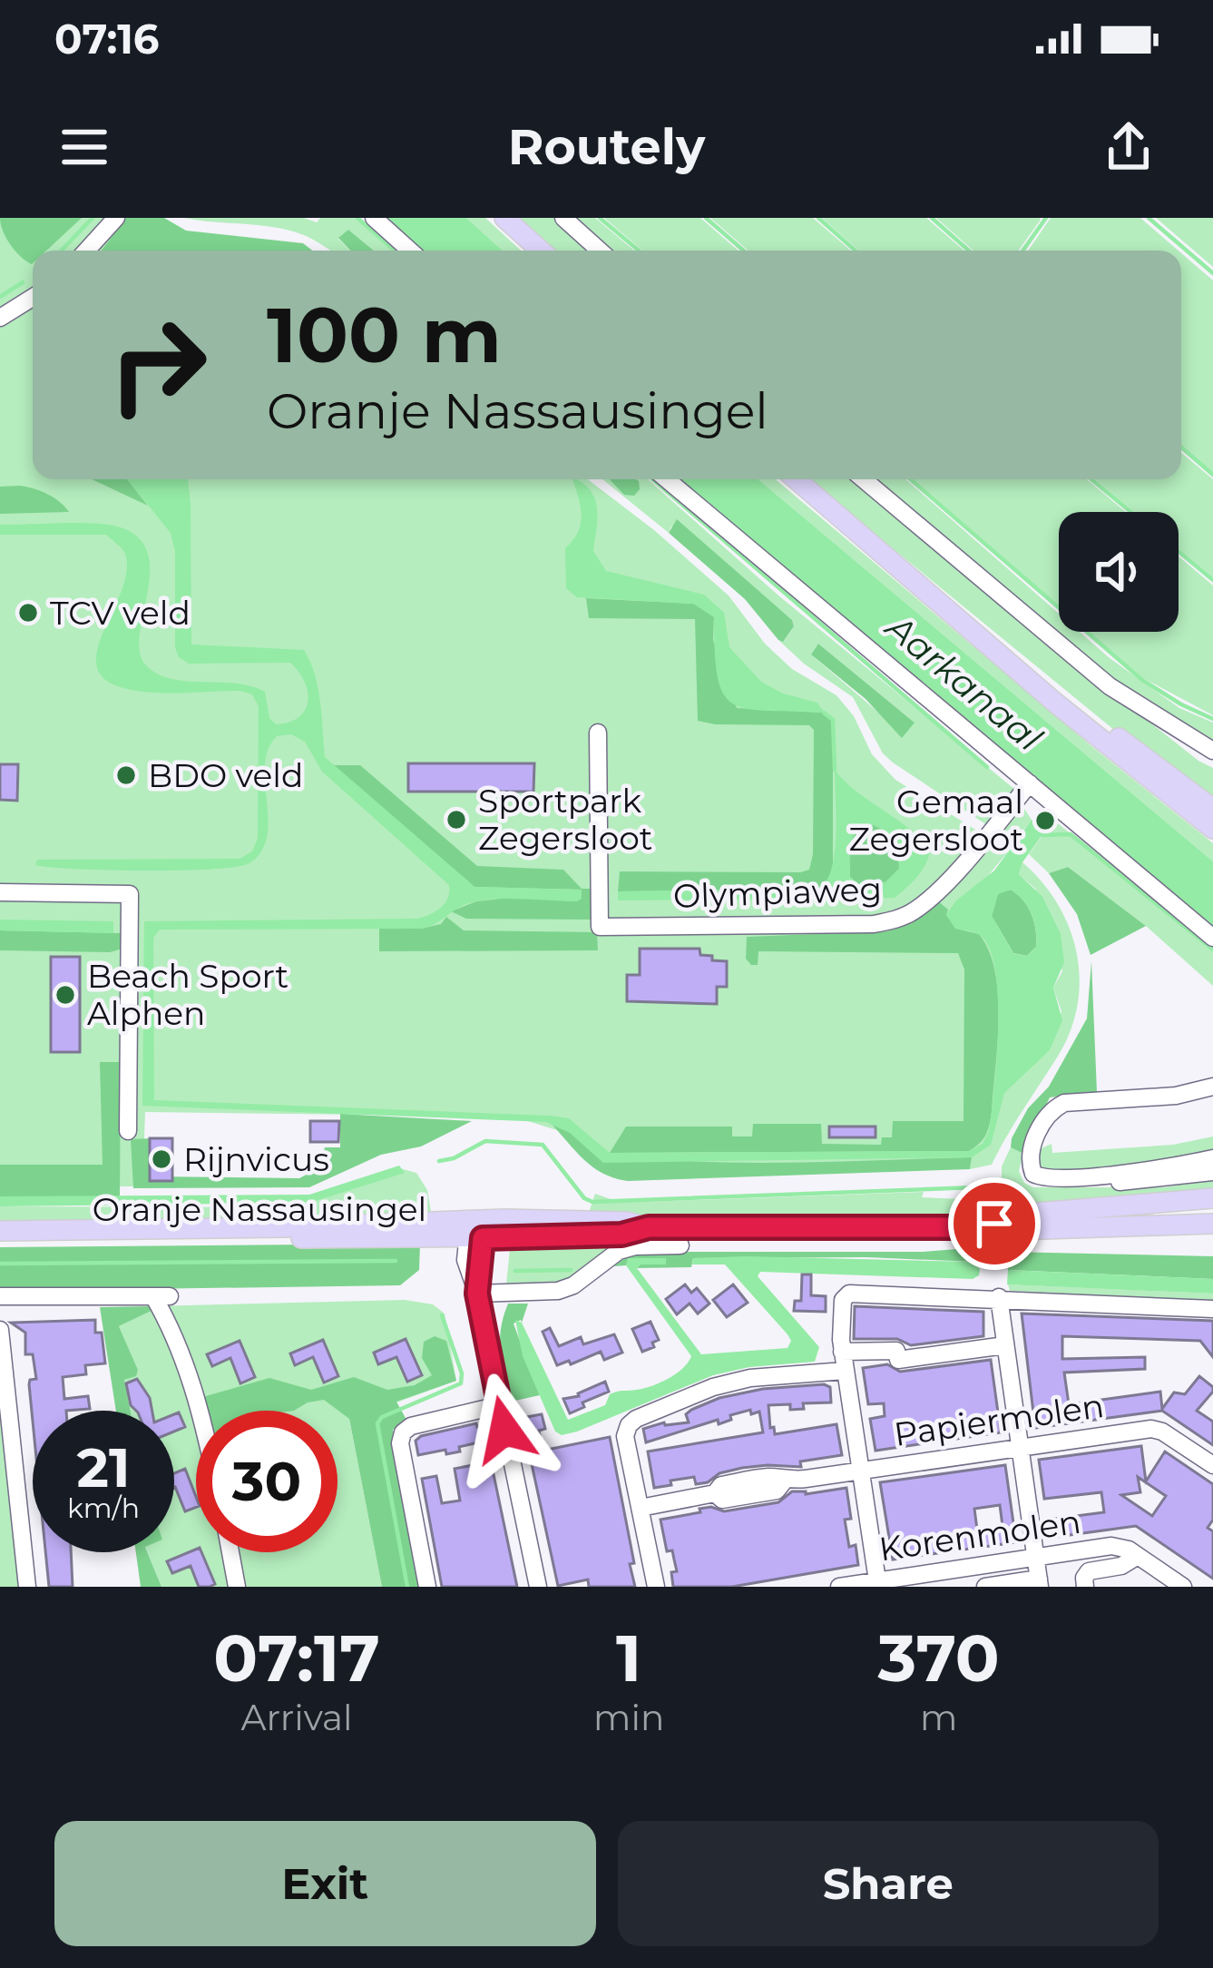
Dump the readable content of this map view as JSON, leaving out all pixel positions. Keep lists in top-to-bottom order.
{
  "streets": {
    "main road": ["Oranje Nassausingel"],
    "street": ["Olympiaweg", "Papiermolen", "Korenmolen"]
  },
  "water": ["Aarkanaal"],
  "places": [
    "TCV veld",
    "BDO veld",
    "Sportpark Zegersloot",
    "Gemaal Zegersloot",
    "Beach Sport Alphen",
    "Rijnvicus"
  ],
  "page": {
    "status": "07:16",
    "header": "Routely",
    "turn": ["100 m", "Oranje Nassausingel"],
    "speed": "21 km/h",
    "limit": "30",
    "eta": [
      "07:17",
      "Arrival",
      "1",
      "min",
      "370",
      "m"
    ],
    "buttons": ["Exit", "Share"]
  }
}
